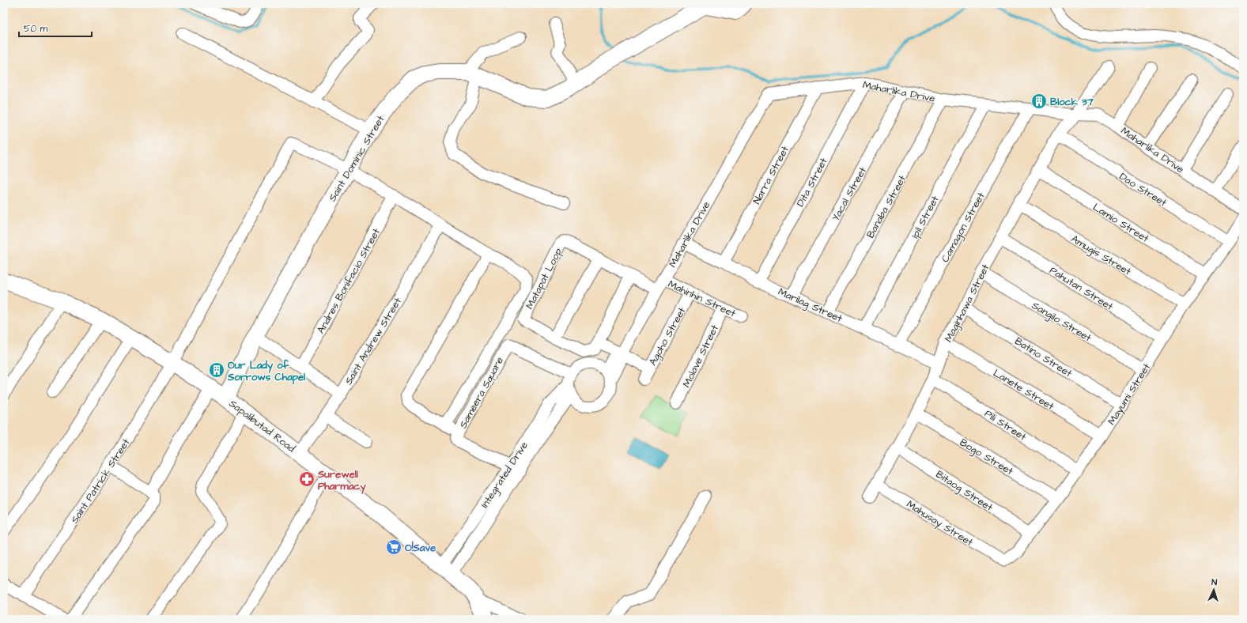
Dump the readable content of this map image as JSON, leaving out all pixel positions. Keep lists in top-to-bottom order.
{
  "streets": {
    "street": [
      "Maharlika Drive",
      "Saint Dominic Street",
      "Narra Street",
      "Dita Street",
      "Dao Street",
      "Yacal Street",
      "Banaba Street",
      "Ipil Street",
      "Lamio Street",
      "Camagon Street",
      "Amugis Street",
      "Matapat Loop",
      "Andres Bonifacio Street",
      "Pahutan Street",
      "Mahinhin Street",
      "Maginhawa Street",
      "Marilag Street",
      "Sangilo Street",
      "Agoho Street",
      "Saint Andrew Street",
      "Molave Street",
      "Batino Street",
      "Lanete Street",
      "Sameera Square",
      "Mayumi Street",
      "Pili Street",
      "Sapalibutad Road",
      "Bogo Street",
      "Integrated Drive",
      "Saint Patrick Street",
      "Bitaog Street",
      "Mahusay Street"
    ]
  },
  "crossings": [
    ["Maharlika Drive", "Narra Street"],
    ["Maharlika Drive", "Dita Street"],
    ["Maharlika Drive", "Yacal Street"],
    ["Maharlika Drive", "Banaba Street"],
    ["Maharlika Drive", "Ipil Street"],
    ["Maharlika Drive", "Camagon Street"],
    ["Maharlika Drive", "Matapat Loop"],
    ["Maharlika Drive", "Mahinhin Street"],
    ["Maharlika Drive", "Maginhawa Street"],
    ["Maharlika Drive", "Marilag Street"],
    ["Saint Dominic Street", "Sapalibutad Road"],
    ["Saint Dominic Street", "Saint Patrick Street"],
    ["Narra Street", "Marilag Street"],
    ["Dita Street", "Marilag Street"],
    ["Dao Street", "Maginhawa Street"],
    ["Dao Street", "Mayumi Street"],
    ["Yacal Street", "Marilag Street"],
    ["Banaba Street", "Marilag Street"],
    ["Ipil Street", "Marilag Street"],
    ["Lamio Street", "Maginhawa Street"],
    ["Lamio Street", "Mayumi Street"],
    ["Camagon Street", "Marilag Street"],
    ["Amugis Street", "Maginhawa Street"],
    ["Amugis Street", "Mayumi Street"],
    ["Pahutan Street", "Maginhawa Street"],
    ["Pahutan Street", "Mayumi Street"],
    ["Mahinhin Street", "Agoho Street"],
    ["Mahinhin Street", "Molave Street"],
    ["Maginhawa Street", "Marilag Street"],
    ["Maginhawa Street", "Sangilo Street"],
    ["Maginhawa Street", "Batino Street"],
    ["Maginhawa Street", "Lanete Street"],
    ["Maginhawa Street", "Pili Street"],
    ["Maginhawa Street", "Bogo Street"],
    ["Maginhawa Street", "Bitaog Street"],
    ["Maginhawa Street", "Mahusay Street"],
    ["Sangilo Street", "Mayumi Street"],
    ["Saint Andrew Street", "Sapalibutad Road"],
    ["Batino Street", "Mayumi Street"],
    ["Lanete Street", "Mayumi Street"],
    ["Sameera Square", "Integrated Drive"],
    ["Mayumi Street", "Pili Street"],
    ["Mayumi Street", "Bogo Street"],
    ["Mayumi Street", "Bitaog Street"],
    ["Mayumi Street", "Mahusay Street"],
    ["Sapalibutad Road", "Integrated Drive"],
    ["Sapalibutad Road", "Saint Patrick Street"]
  ],
  "places": {
    "building": ["Block 37", "Our Lady of Sorrows Chapel"],
    "pharmacy": ["Surewell Pharmacy"],
    "supermarket": ["O!Save"]
  },
  "scale_bar": "50 m",
  "north": "top"
}
